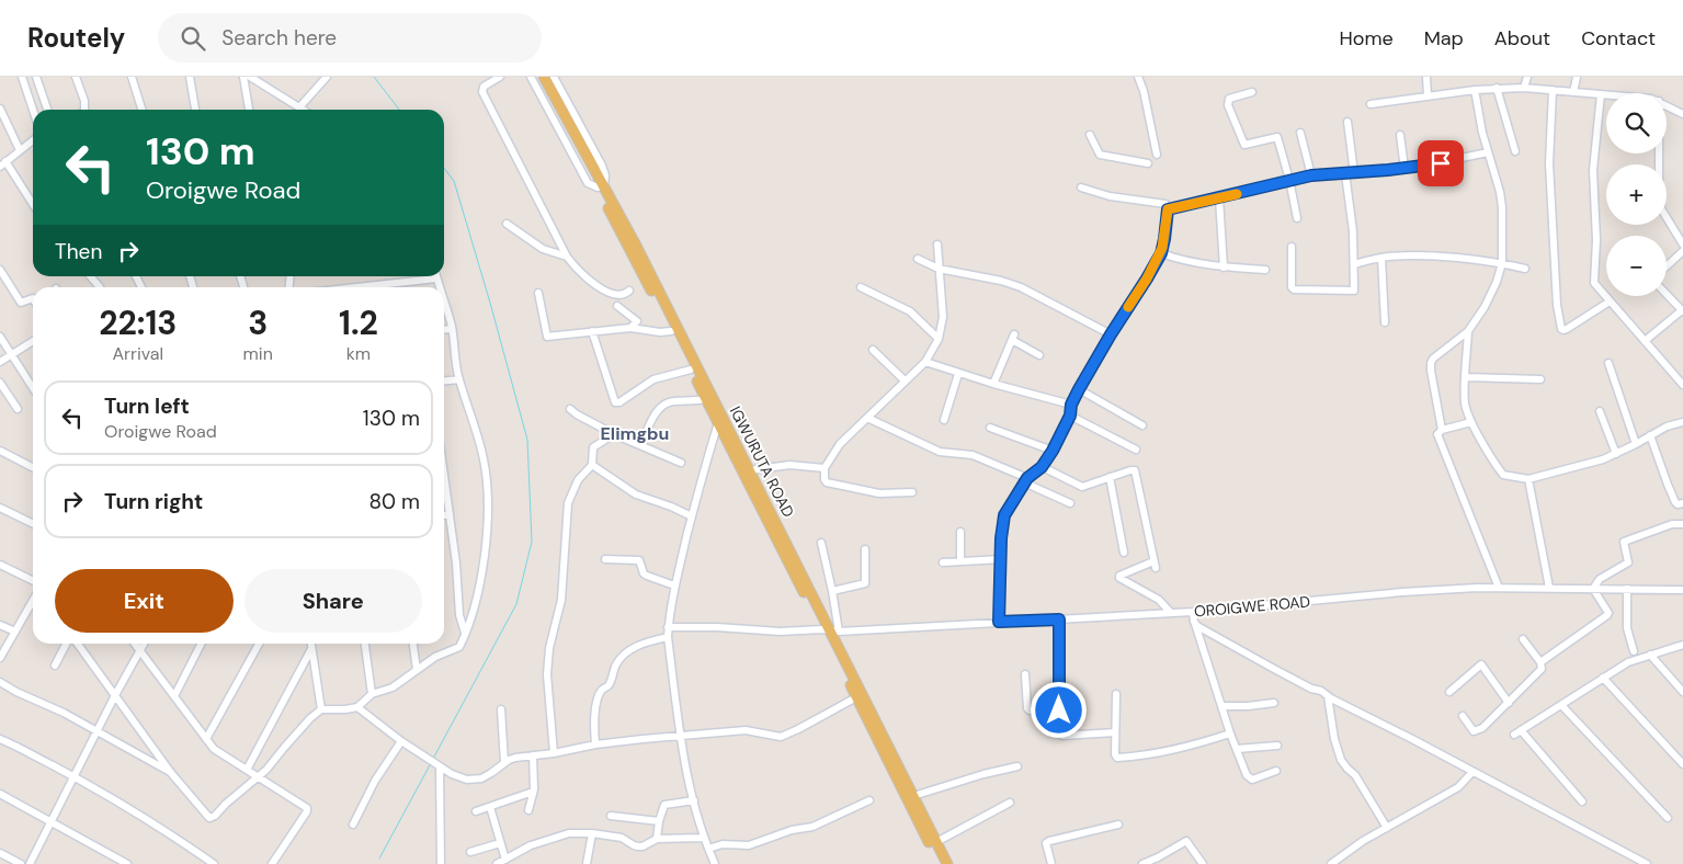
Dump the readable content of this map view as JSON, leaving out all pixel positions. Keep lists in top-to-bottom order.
{
  "streets": {
    "main road": ["IGWURUTA ROAD"],
    "street": ["OROIGWE ROAD"]
  },
  "crossings": [
    ["IGWURUTA ROAD", "OROIGWE ROAD"]
  ],
  "districts": ["Elimgbu"],
  "page": {
    "header": "Routely",
    "search": "Search here",
    "nav": [
      "Home",
      "Map",
      "About",
      "Contact"
    ],
    "map_buttons": ["+", "−"],
    "turn": ["130 m", "Oroigwe Road"],
    "then": "Then",
    "eta": [
      "22:13",
      "Arrival",
      "3",
      "min",
      "1.2",
      "km"
    ],
    "list": [
      {
        "name": "Turn left",
        "note": "Oroigwe Road",
        "value": "130 m"
      },
      {
        "name": "Turn right",
        "value": "80 m"
      }
    ],
    "buttons": ["Exit", "Share"]
  }
}
